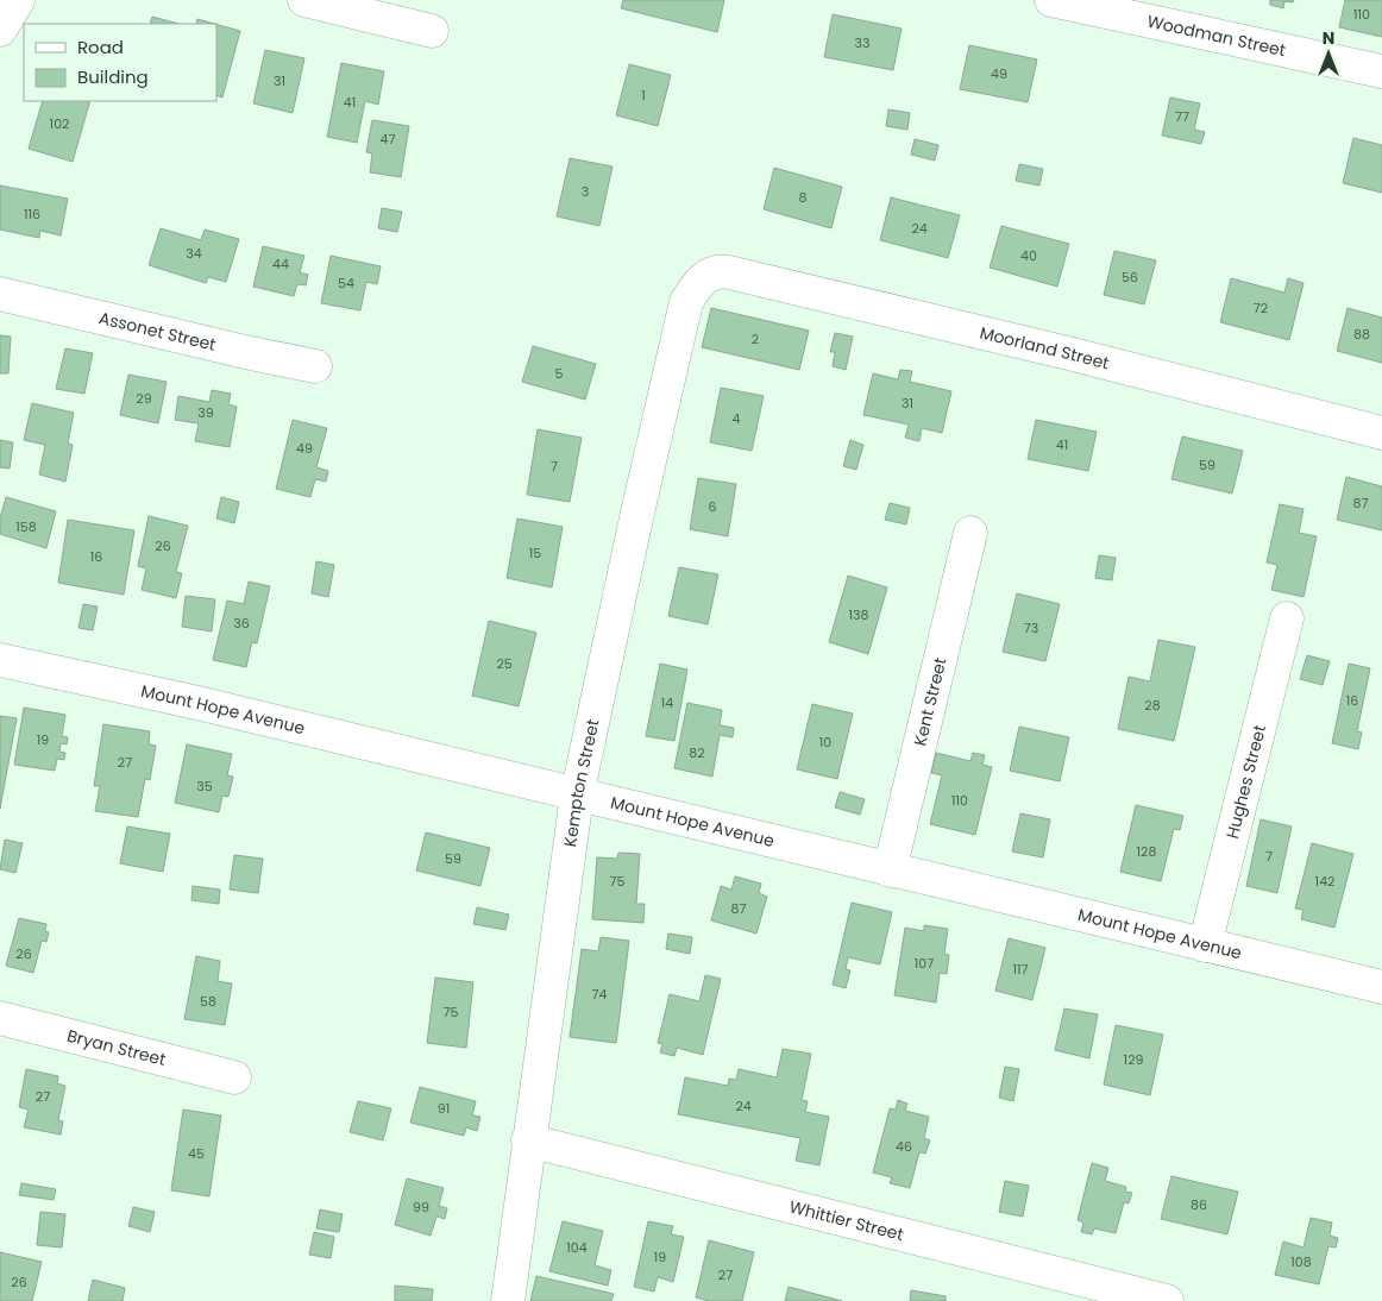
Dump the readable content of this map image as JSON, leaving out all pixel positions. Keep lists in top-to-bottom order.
{
  "streets": {
    "street": [
      "Woodman Street",
      "Assonet Street",
      "Moorland Street",
      "Kent Street",
      "Mount Hope Avenue",
      "Hughes Street",
      "Kempton Street",
      "Bryan Street",
      "Whittier Street"
    ]
  },
  "crossings": [
    ["Moorland Street", "Kempton Street"],
    ["Kent Street", "Mount Hope Avenue"],
    ["Mount Hope Avenue", "Hughes Street"],
    ["Mount Hope Avenue", "Kempton Street"],
    ["Kempton Street", "Whittier Street"]
  ],
  "house_numbers": [
    "110",
    "33",
    "49",
    "31",
    "1",
    "41",
    "77",
    "102",
    "47",
    "3",
    "8",
    "116",
    "24",
    "34",
    "40",
    "44",
    "56",
    "54",
    "72",
    "88",
    "2",
    "5",
    "29",
    "31",
    "39",
    "4",
    "41",
    "49",
    "59",
    "7",
    "87",
    "6",
    "158",
    "26",
    "15",
    "16",
    "138",
    "36",
    "73",
    "25",
    "16",
    "14",
    "28",
    "19",
    "10",
    "82",
    "27",
    "35",
    "110",
    "128",
    "7",
    "59",
    "75",
    "142",
    "87",
    "26",
    "107",
    "117",
    "74",
    "58",
    "75",
    "129",
    "27",
    "24",
    "91",
    "46",
    "45",
    "86",
    "99",
    "104",
    "19",
    "108",
    "27",
    "26"
  ],
  "legend": ["Road", "Building"],
  "north": "top"
}
